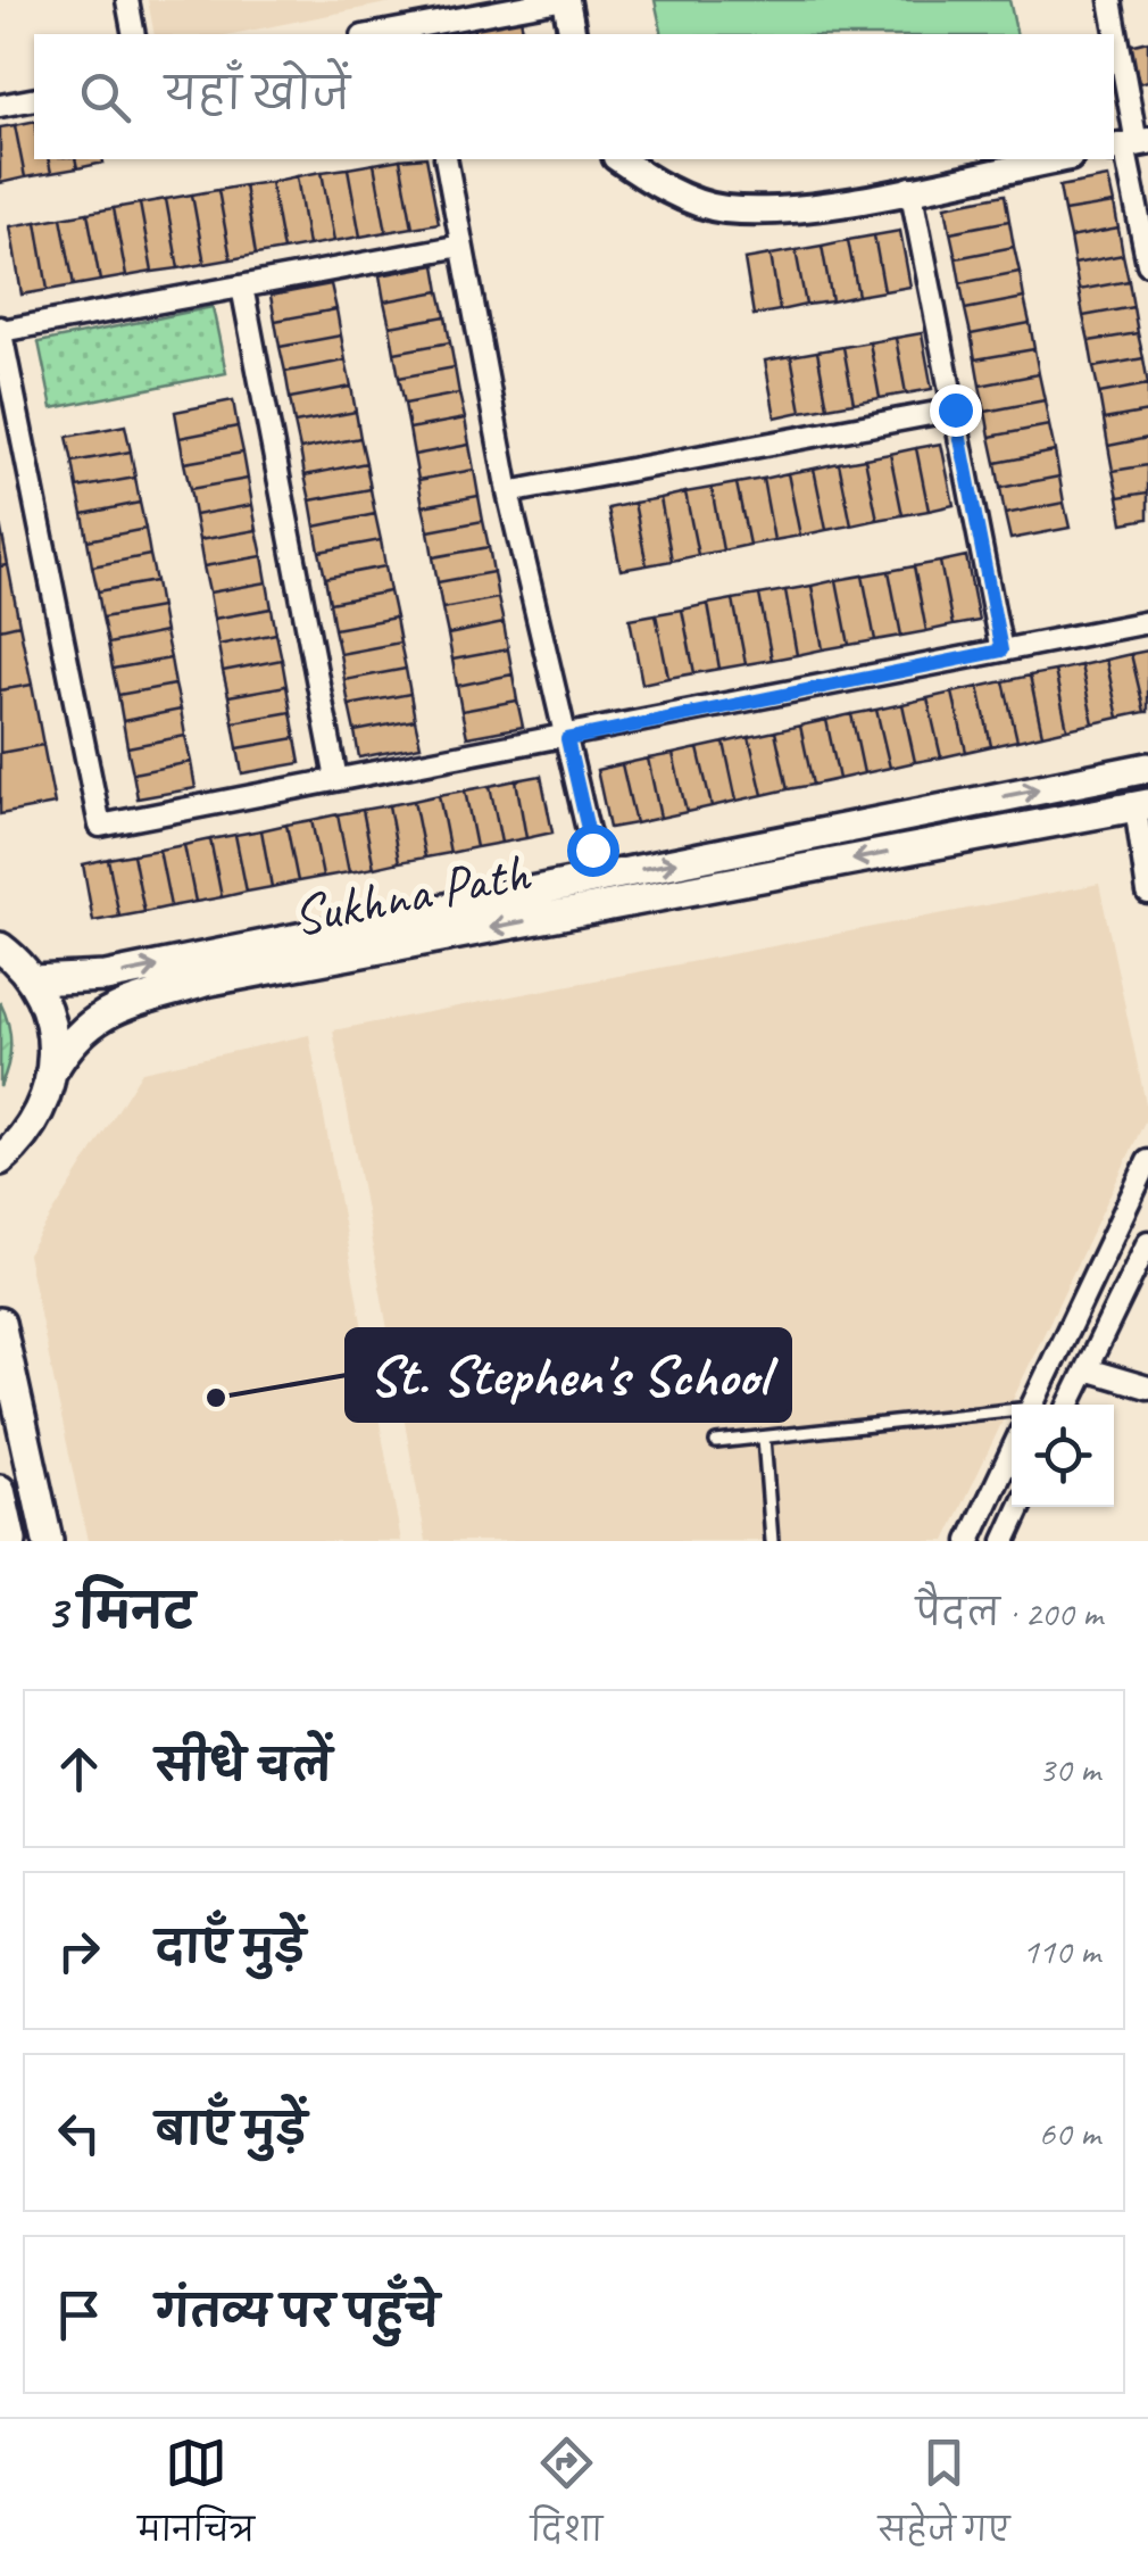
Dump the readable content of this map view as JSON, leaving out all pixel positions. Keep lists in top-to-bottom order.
{
  "streets": {
    "main road": ["Sukhna Path"]
  },
  "places": ["St. Stephen's School"],
  "page": {
    "search": "यहाँ खोजें",
    "heading": ["3 मिनट", "पैदल · 200 m"],
    "list": [
      ["सीधे चलें", "30 m"],
      ["दाएँ मुड़ें", "110 m"],
      ["बाएँ मुड़ें", "60 m"],
      "गंतव्य पर पहुँचे"
    ],
    "nav": ["मानचित्र", "दिशा", "सहेजे गए"]
  }
}
